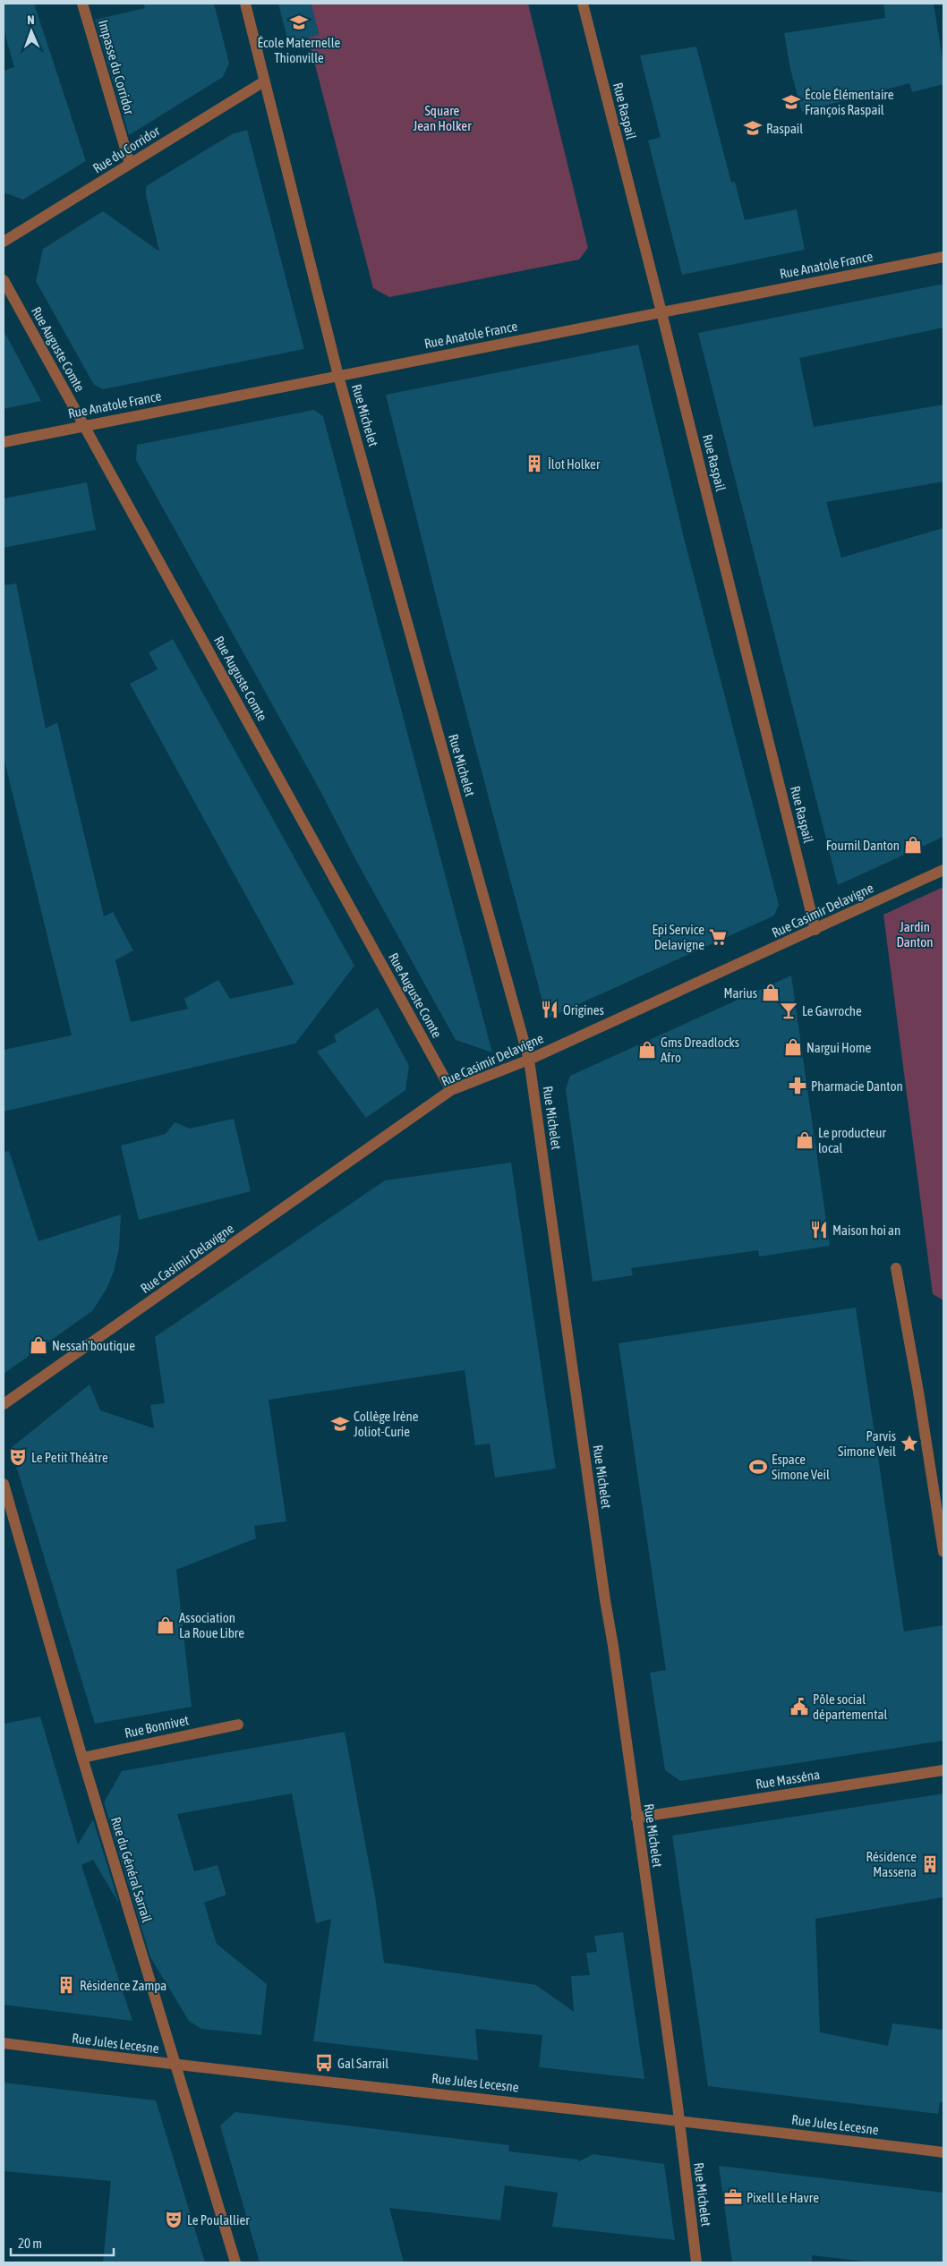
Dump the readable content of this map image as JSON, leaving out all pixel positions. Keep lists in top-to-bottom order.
{
  "streets": {
    "street": [
      "Impasse du Corridor",
      "Rue Raspail",
      "Rue du Corridor",
      "Rue Anatole France",
      "Rue Auguste Comte",
      "Rue Michelet",
      "Rue Casimir Delavigne",
      "Rue Bonnivet",
      "Rue Masséna",
      "Rue du Général Sarrail",
      "Rue Jules Lecesne"
    ]
  },
  "crossings": [
    ["Impasse du Corridor", "Rue du Corridor"],
    ["Rue Raspail", "Rue Anatole France"],
    ["Rue Raspail", "Rue Casimir Delavigne"],
    ["Rue du Corridor", "Rue Michelet"],
    ["Rue Anatole France", "Rue Auguste Comte"],
    ["Rue Anatole France", "Rue Michelet"],
    ["Rue Auguste Comte", "Rue Casimir Delavigne"],
    ["Rue Michelet", "Rue Casimir Delavigne"],
    ["Rue Michelet", "Rue Masséna"],
    ["Rue Michelet", "Rue Jules Lecesne"],
    ["Rue Bonnivet", "Rue du Général Sarrail"],
    ["Rue du Général Sarrail", "Rue Jules Lecesne"]
  ],
  "parks": ["Square Jean Holker", "Jardin Danton"],
  "places": {
    "school or university": [
      "École Maternelle Thionville",
      "École Élémentaire François Raspail",
      "Raspail",
      "Collège Irène Joliot-Curie"
    ],
    "building": ["Îlot Holker", "Résidence Massena", "Résidence Zampa"],
    "shop": [
      "Fournil Danton",
      "Marius",
      "Nargui Home",
      "Gms Dreadlocks Afro",
      "Le producteur local",
      "Nessah'boutique",
      "Association La Roue Libre"
    ],
    "supermarket": ["Epi Service Delavigne"],
    "restaurant": ["Origines", "Maison hoi an"],
    "bar": ["Le Gavroche"],
    "pharmacy": ["Pharmacie Danton"],
    "place": ["Parvis Simone Veil"],
    "theatre": ["Le Petit Théâtre", "Le Poulallier"],
    "sports": ["Espace Simone Veil"],
    "public building": ["Pôle social départemental"],
    "bus stop": ["Gal Sarrail"],
    "office": ["Pixell Le Havre"]
  },
  "scale_bar": "20 m",
  "north": "top"
}
